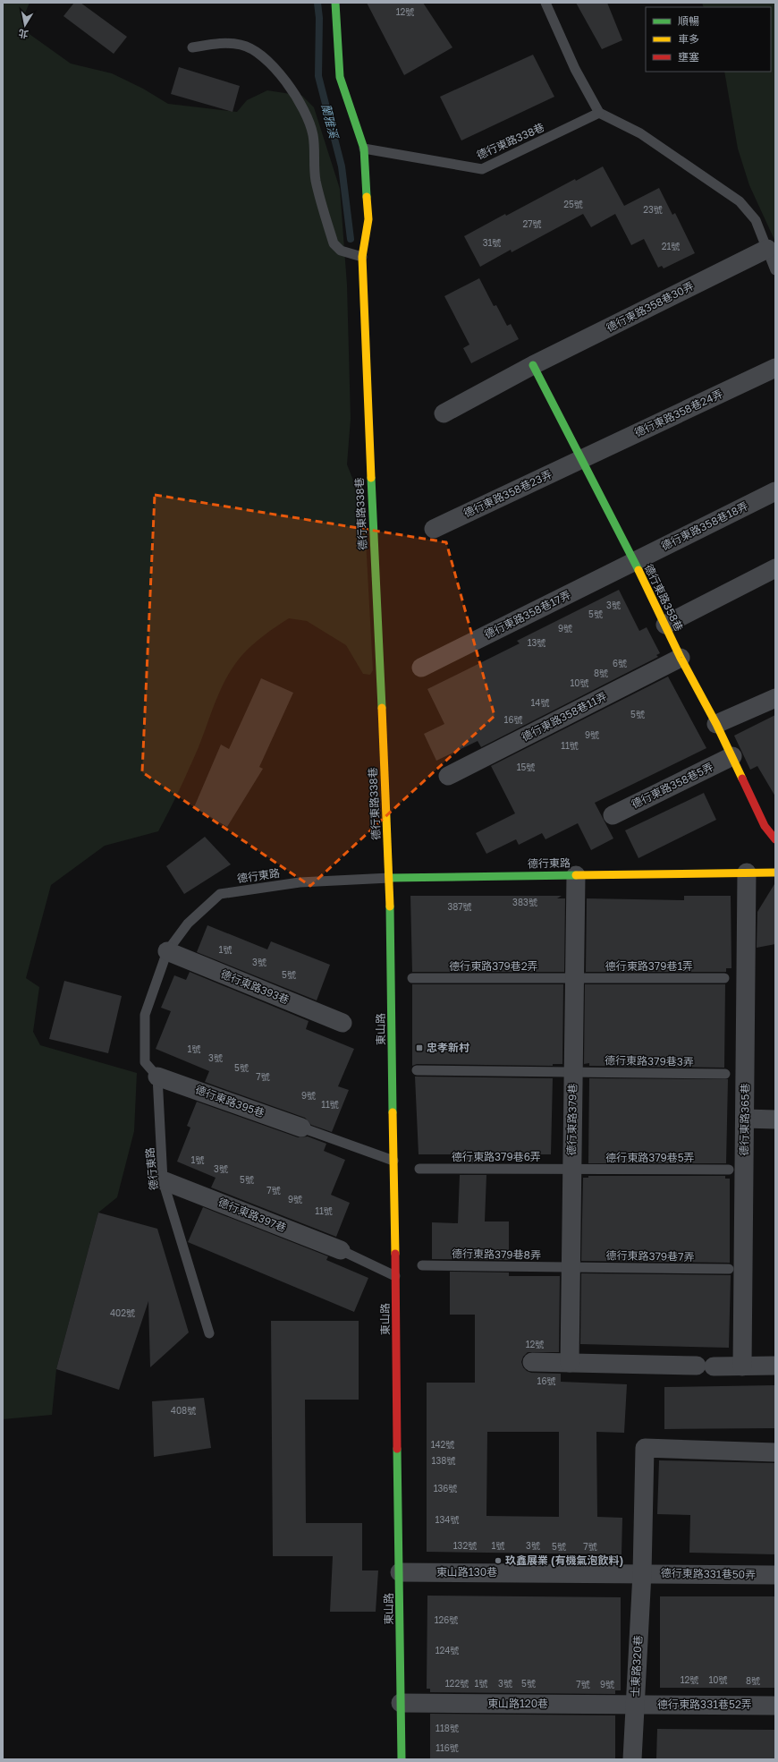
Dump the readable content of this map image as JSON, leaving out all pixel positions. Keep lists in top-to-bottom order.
{
  "streets": {
    "street": [
      "德行東路338巷",
      "德行東路358巷30弄",
      "德行東路358巷24弄",
      "德行東路358巷23弄",
      "德行東路358巷18弄",
      "德行東路358巷",
      "德行東路358巷17弄",
      "德行東路358巷11弄",
      "德行東路358巷5弄",
      "德行東路",
      "德行東路393巷",
      "東山路",
      "德行東路395巷",
      "德行東路379巷",
      "德行東路365巷",
      "德行東路397巷",
      "東山路130巷",
      "德行東路331巷50弄",
      "士東路320巷",
      "東山路120巷",
      "德行東路331巷52弄"
    ],
    "lane": [
      "德行東路379巷2弄",
      "德行東路379巷1弄",
      "德行東路379巷3弄",
      "德行東路379巷6弄",
      "德行東路379巷5弄",
      "德行東路379巷8弄",
      "德行東路379巷7弄"
    ]
  },
  "crossings": [
    ["德行東路338巷", "德行東路"],
    ["德行東路338巷", "東山路"],
    ["德行東路358巷30弄", "德行東路358巷"],
    ["德行東路358巷24弄", "德行東路358巷23弄"],
    ["德行東路358巷24弄", "德行東路358巷"],
    ["德行東路358巷23弄", "德行東路358巷"],
    ["德行東路358巷18弄", "德行東路358巷"],
    ["德行東路358巷18弄", "德行東路358巷17弄"],
    ["德行東路358巷", "德行東路358巷17弄"],
    ["德行東路358巷", "德行東路358巷11弄"],
    ["德行東路358巷", "德行東路358巷5弄"],
    ["德行東路", "德行東路393巷"],
    ["德行東路", "東山路"],
    ["德行東路", "德行東路395巷"],
    ["德行東路", "德行東路379巷"],
    ["德行東路", "德行東路365巷"],
    ["德行東路", "德行東路397巷"],
    ["德行東路379巷2弄", "德行東路379巷1弄"],
    ["德行東路379巷2弄", "德行東路379巷"],
    ["德行東路379巷1弄", "德行東路379巷"],
    ["東山路", "東山路130巷"],
    ["東山路", "東山路120巷"],
    ["德行東路379巷3弄", "德行東路379巷"],
    ["德行東路379巷", "德行東路379巷6弄"],
    ["德行東路379巷", "德行東路379巷5弄"],
    ["德行東路379巷", "德行東路379巷8弄"],
    ["德行東路379巷", "德行東路379巷7弄"],
    ["德行東路379巷6弄", "德行東路379巷5弄"],
    ["德行東路379巷8弄", "德行東路379巷7弄"],
    ["東山路130巷", "德行東路331巷50弄"],
    ["東山路130巷", "士東路320巷"],
    ["德行東路331巷50弄", "士東路320巷"],
    ["士東路320巷", "東山路120巷"],
    ["士東路320巷", "德行東路331巷52弄"],
    ["東山路120巷", "德行東路331巷52弄"]
  ],
  "water": ["蘭雅溪"],
  "places": {
    "transit": ["忠孝新村"],
    "other": ["玖鑫展業 (有機氣泡飲料)"]
  },
  "house_numbers": [
    "12號",
    "25號",
    "23號",
    "27號",
    "31號",
    "21號",
    "3號",
    "5號",
    "9號",
    "13號",
    "6號",
    "8號",
    "10號",
    "14號",
    "5號",
    "16號",
    "9號",
    "11號",
    "15號",
    "383號",
    "387號",
    "1號",
    "3號",
    "5號",
    "1號",
    "3號",
    "5號",
    "7號",
    "9號",
    "11號",
    "1號",
    "3號",
    "5號",
    "7號",
    "9號",
    "11號",
    "402號",
    "12號",
    "16號",
    "408號",
    "142號",
    "138號",
    "136號",
    "134號",
    "132號",
    "1號",
    "3號",
    "5號",
    "7號",
    "126號",
    "124號",
    "12號",
    "10號",
    "8號",
    "122號",
    "1號",
    "3號",
    "5號",
    "7號",
    "9號",
    "118號",
    "116號"
  ],
  "legend": ["順暢", "車多", "壅塞"],
  "north": "bottom"
}
